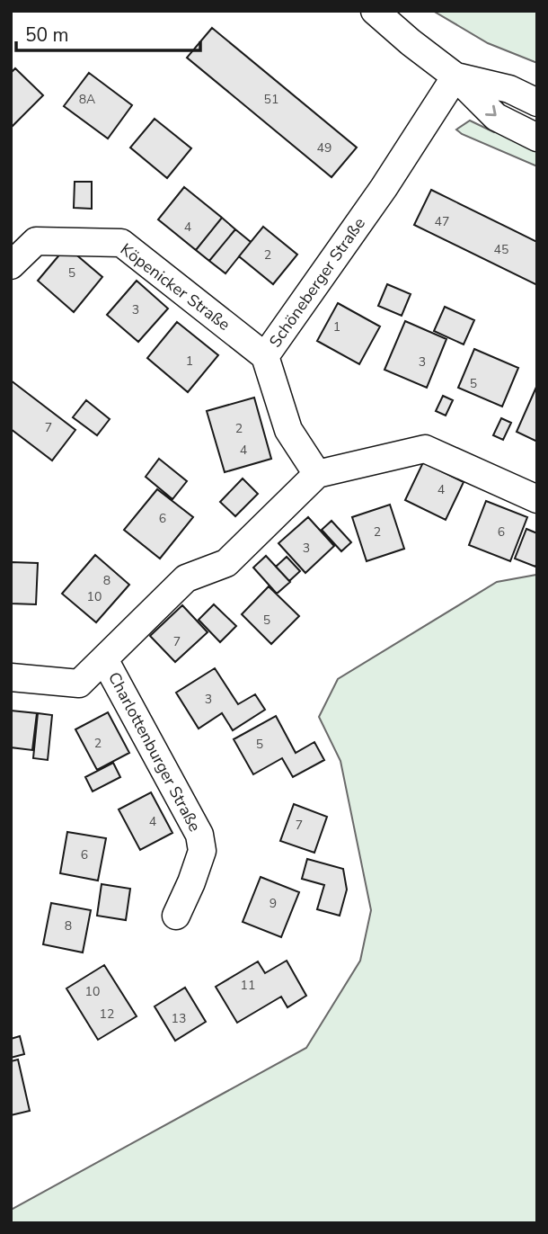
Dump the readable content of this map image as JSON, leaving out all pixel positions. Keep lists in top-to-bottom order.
{
  "streets": {
    "street": ["Schöneberger Straße", "Köpenicker Straße", "Charlottenburger Straße"]
  },
  "crossings": [
    ["Schöneberger Straße", "Köpenicker Straße"]
  ],
  "house_numbers": [
    "8A",
    "51",
    "49",
    "47",
    "4",
    "45",
    "2",
    "5",
    "3",
    "1",
    "1",
    "3",
    "5",
    "7",
    "2",
    "4",
    "4",
    "6",
    "2",
    "6",
    "3",
    "8",
    "10",
    "5",
    "7",
    "3",
    "2",
    "5",
    "4",
    "7",
    "6",
    "9",
    "8",
    "11",
    "10",
    "12",
    "13"
  ],
  "scale_bar": "50 m"
}
